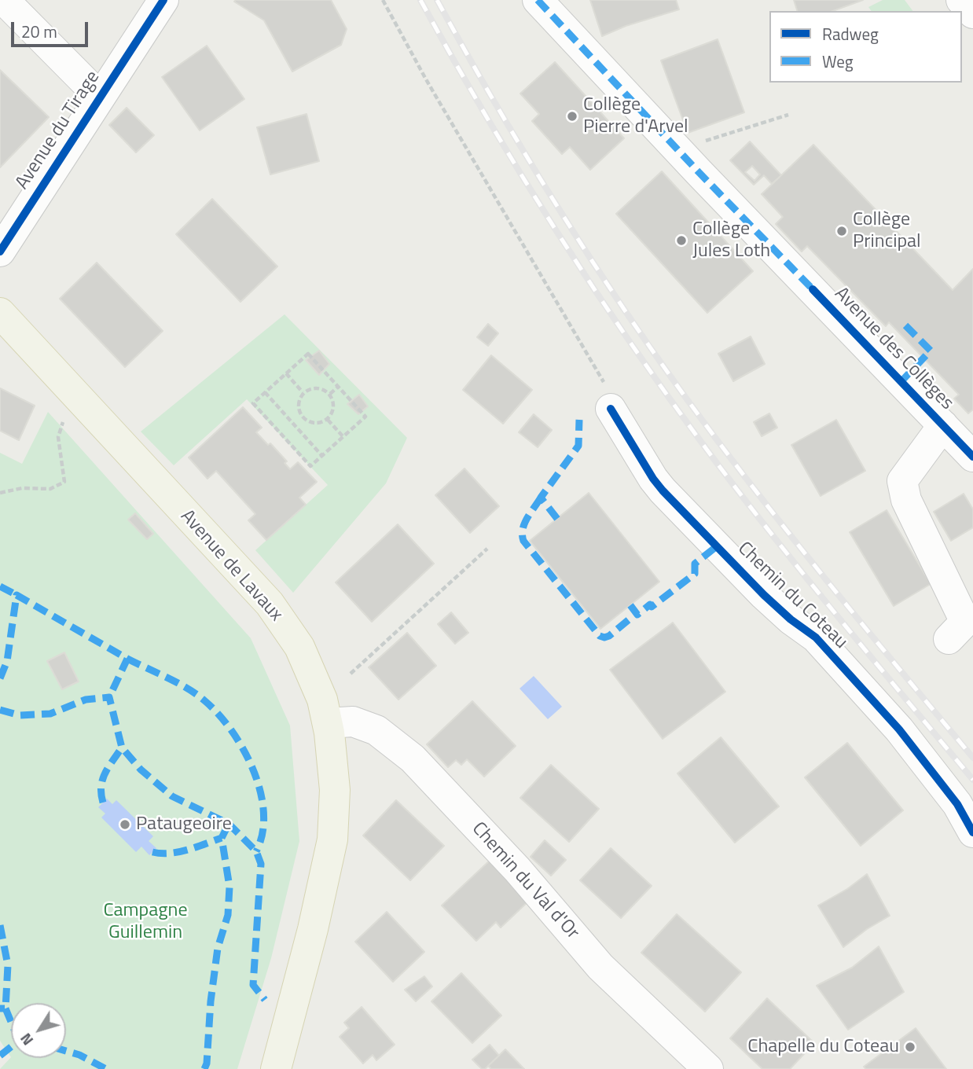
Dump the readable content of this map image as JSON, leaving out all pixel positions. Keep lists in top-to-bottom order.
{
  "streets": {
    "main road": ["Avenue de Lavaux"],
    "street": [
      "Avenue du Tirage",
      "Avenue des Collèges",
      "Chemin du Coteau",
      "Chemin du Val d'Or"
    ]
  },
  "crossings": [
    ["Avenue de Lavaux", "Chemin du Val d'Or"]
  ],
  "parks": ["Campagne Guillemin"],
  "places": [
    "Collège Pierre d'Arvel",
    "Collège Principal",
    "Collège Jules Loth",
    "Pataugeoire",
    "Chapelle du Coteau"
  ],
  "legend": ["Radweg", "Weg"],
  "scale_bar": "20 m",
  "north": "bottom left"
}
